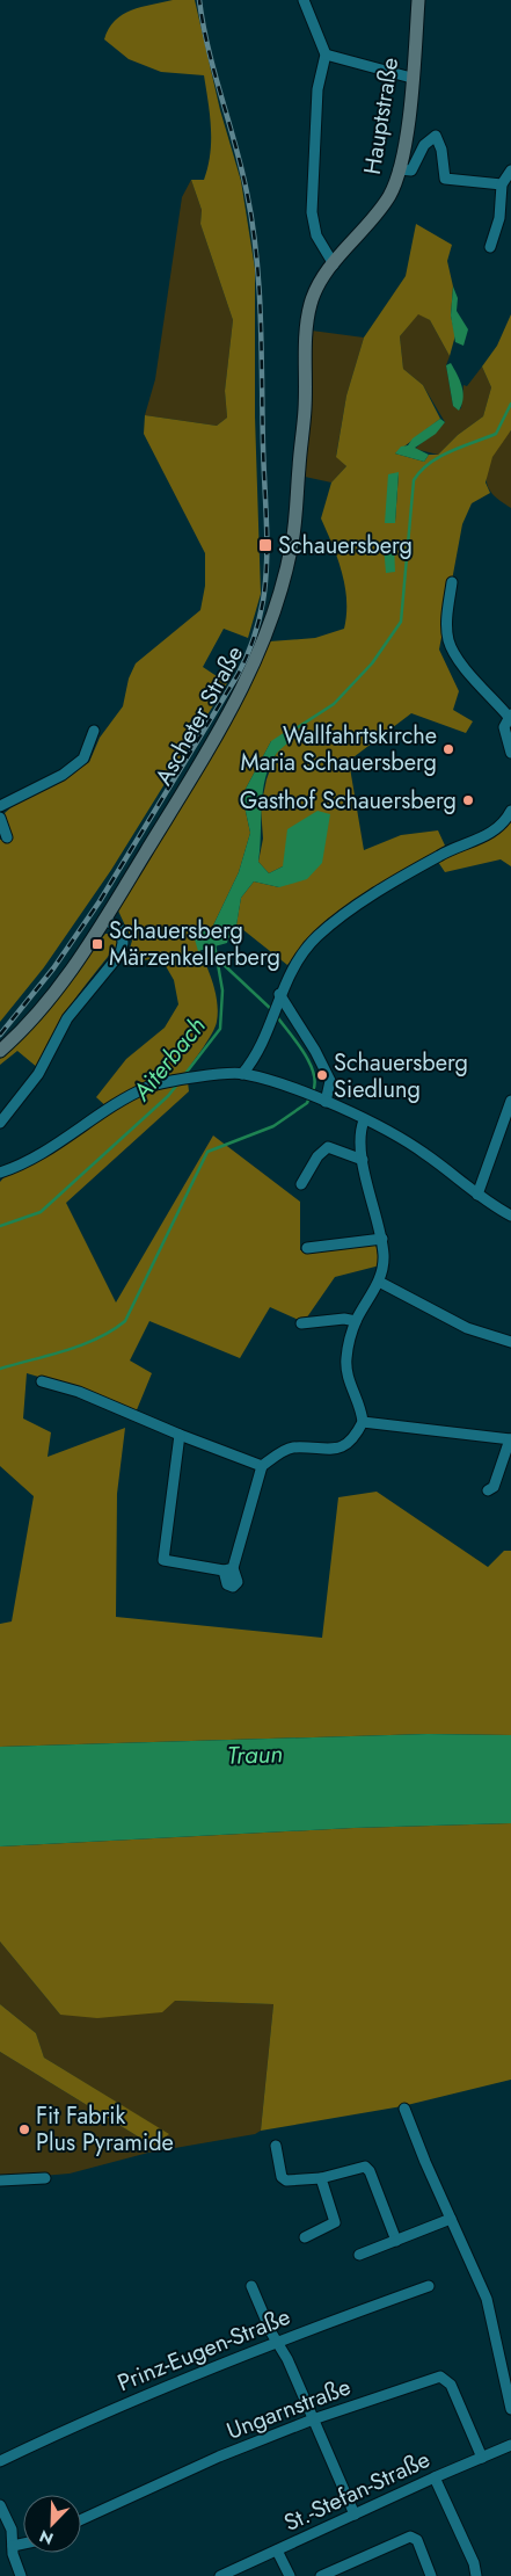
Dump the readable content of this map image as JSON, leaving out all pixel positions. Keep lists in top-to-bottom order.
{
  "streets": {
    "main road": ["Hauptstraße", "Ascheter Straße"],
    "street": ["Prinz-Eugen-Straße", "Ungarnstraße", "St.-Stefan-Straße"]
  },
  "crossings": [
    ["Hauptstraße", "Ascheter Straße"],
    ["Ungarnstraße", "St.-Stefan-Straße"]
  ],
  "water": ["Aiterbach", "Traun"],
  "places": {
    "transit": ["Schauersberg", "Schauersberg Märzenkellerberg"],
    "other": [
      "Wallfahrtskirche Maria Schauersberg",
      "Gasthof Schauersberg",
      "Schauersberg Siedlung",
      "Fit Fabrik Plus Pyramide"
    ]
  },
  "north": "bottom left"
}
